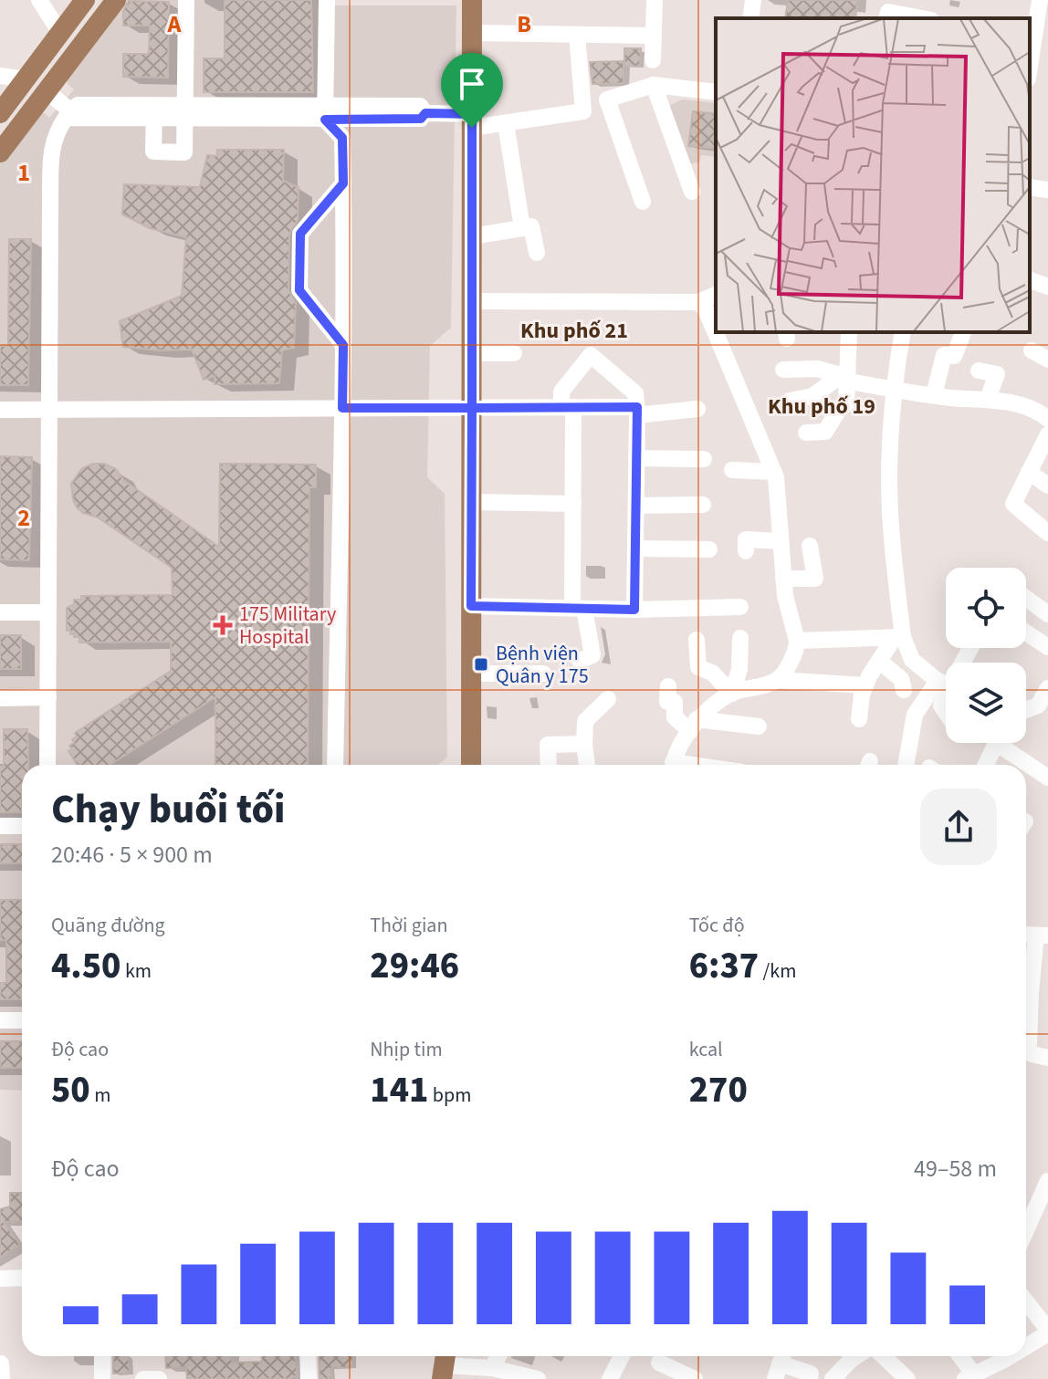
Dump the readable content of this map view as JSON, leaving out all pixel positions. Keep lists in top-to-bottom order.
{
  "districts": ["Khu phố 21", "Khu phố 19"],
  "places": {
    "health": ["175 Military Hospital"],
    "transit": ["Bệnh viện Quân y 175"]
  },
  "page": {
    "heading": ["Chạy buổi tối", "20:46 · 5 × 900 m"],
    "stats": [
      ["Quãng đường", "4.50 km"],
      ["Thời gian", "29:46"],
      ["Tốc độ", "6:37 /km"],
      ["Độ cao", "50 m"],
      ["Nhịp tim", "141 bpm"],
      ["kcal", "270"]
    ],
    "chart": ["Độ cao", "49–58 m"]
  },
  "grid": {
    "columns": ["A", "B"],
    "rows": ["1", "2"]
  }
}
